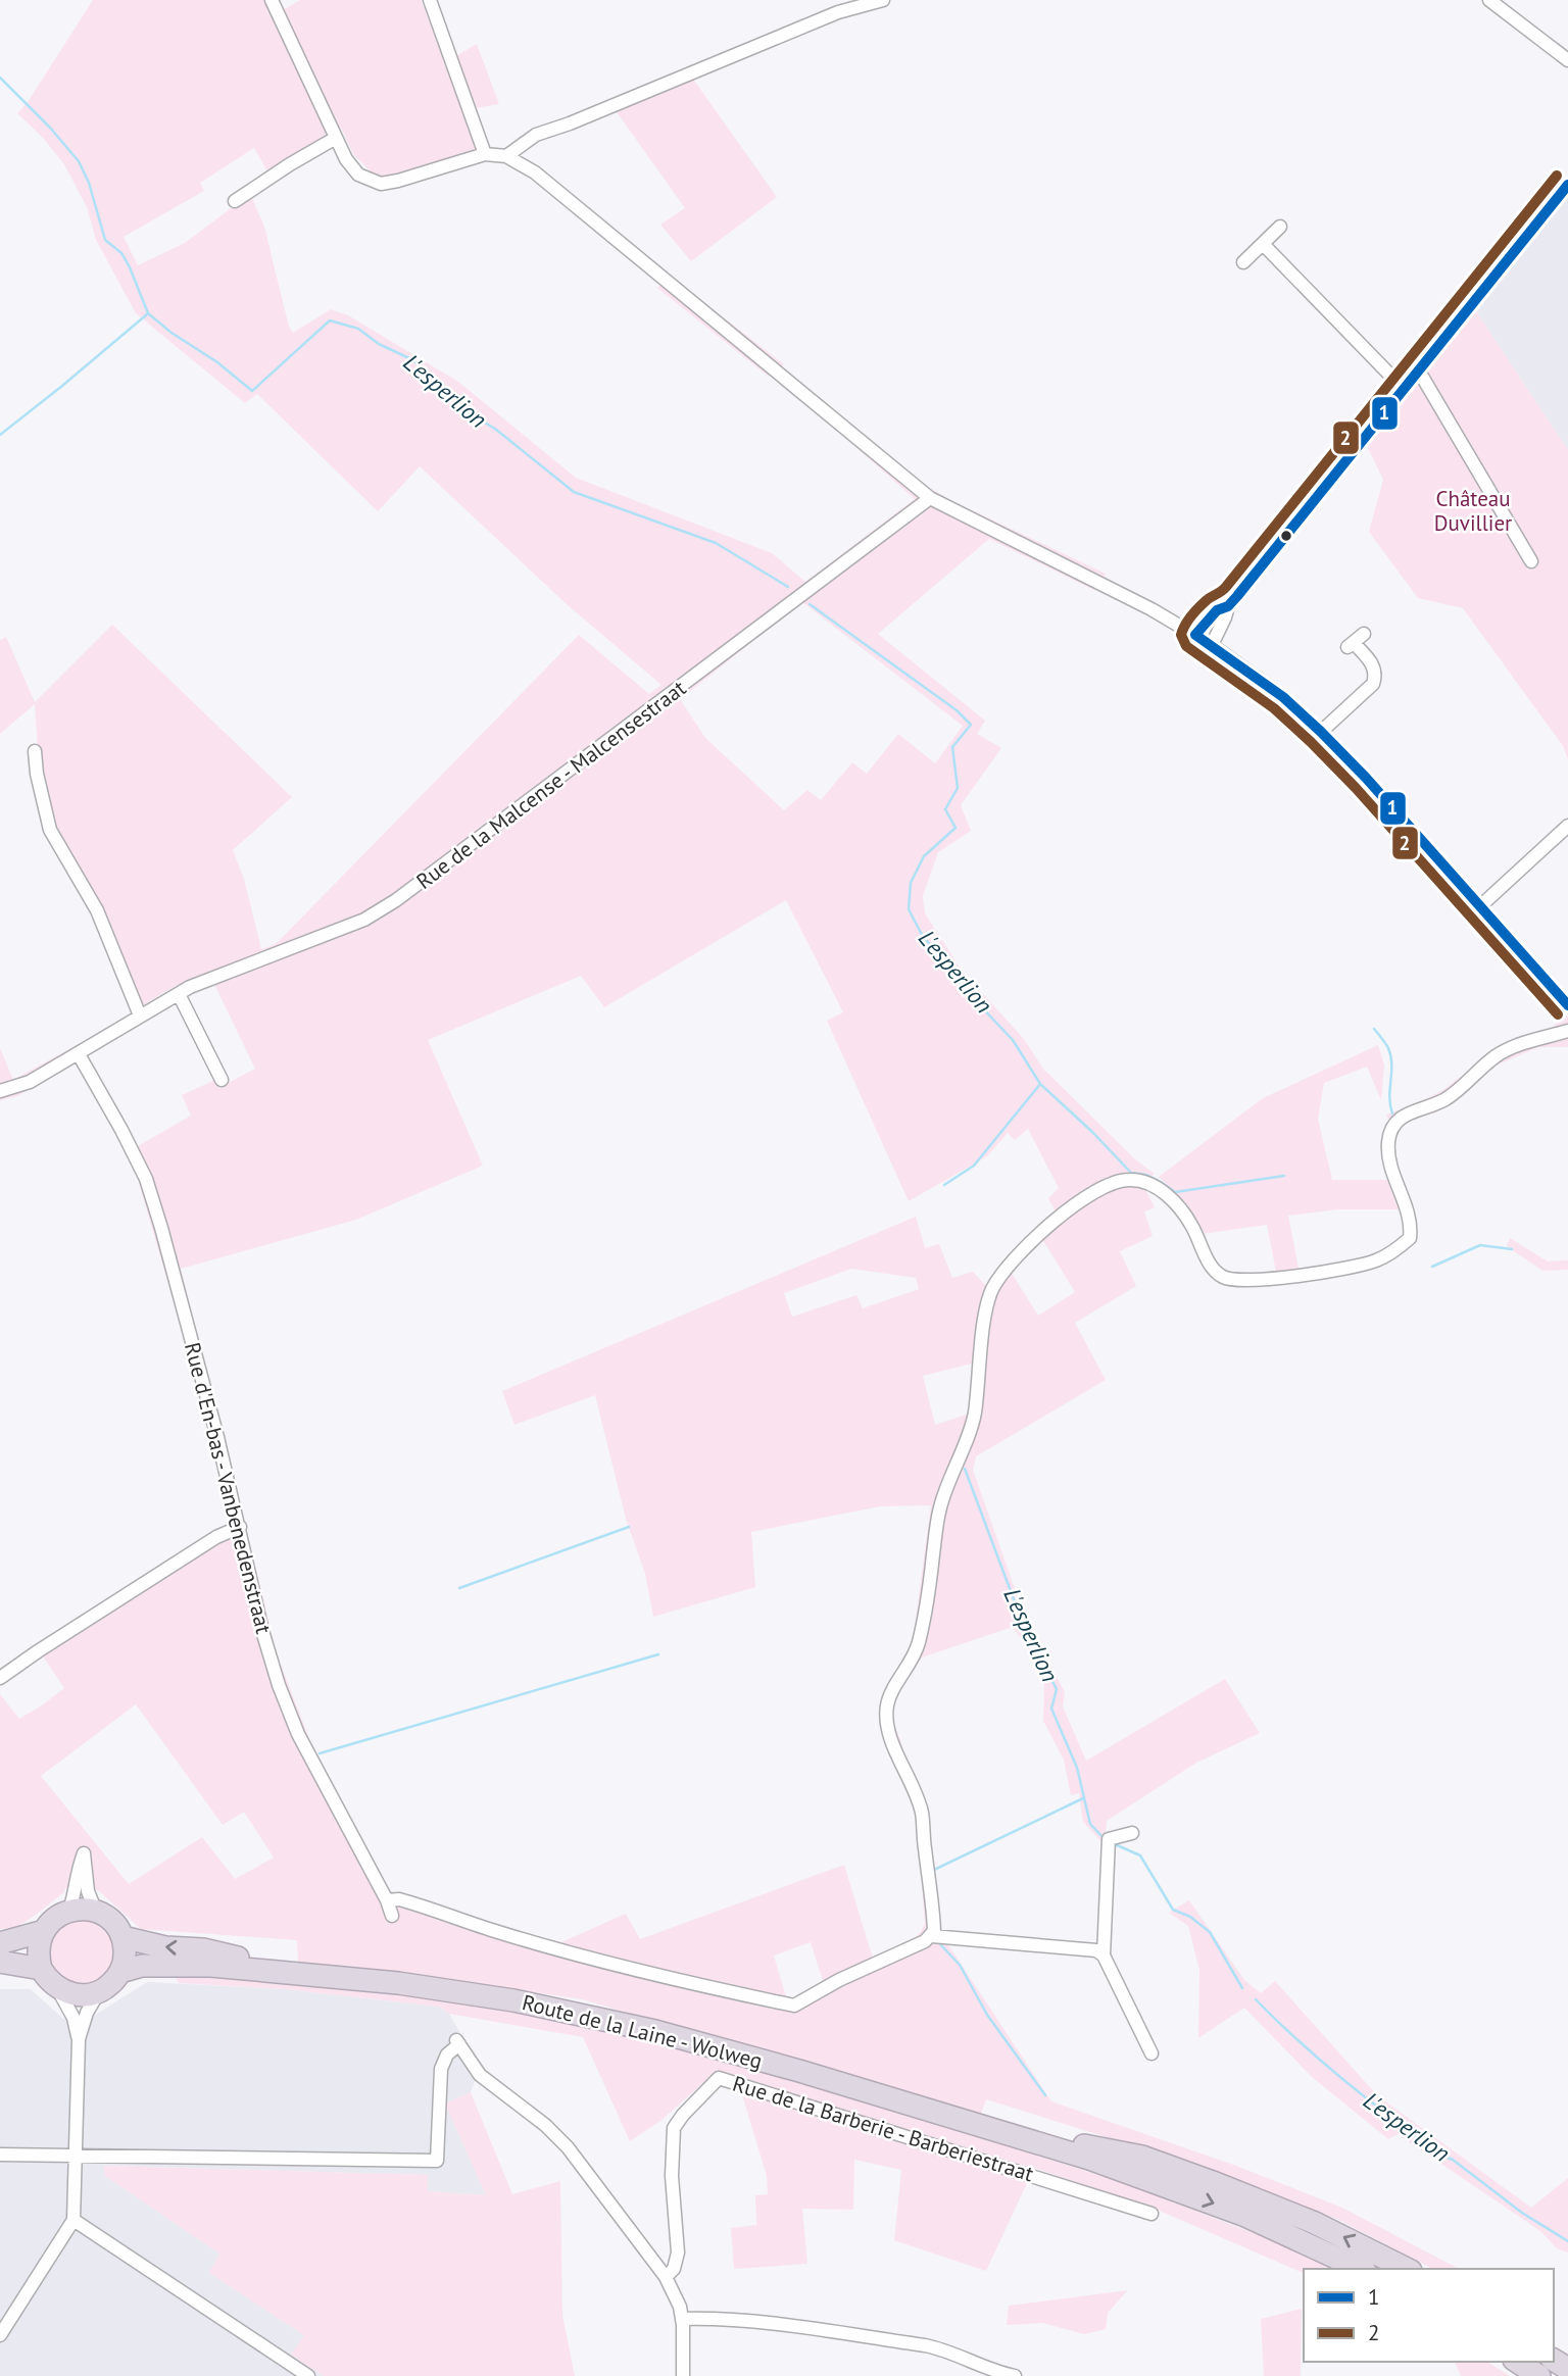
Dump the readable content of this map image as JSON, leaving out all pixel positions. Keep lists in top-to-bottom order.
{
  "streets": {
    "highway": ["Route de la Laine - Wolweg"],
    "street": ["Rue de la Malcense - Malcensestraat", "Rue d'En-bas - Vanbenedenstraat", "Rue de la Barberie - Barberiestraat"]
  },
  "crossings": [
    ["Rue de la Malcense - Malcensestraat", "Rue d'En-bas - Vanbenedenstraat"]
  ],
  "water": ["L'esperlion"],
  "parks": ["Château Duvillier"],
  "lines": ["transit line 2", "transit line 1"],
  "legend": ["1", "2"]
}
